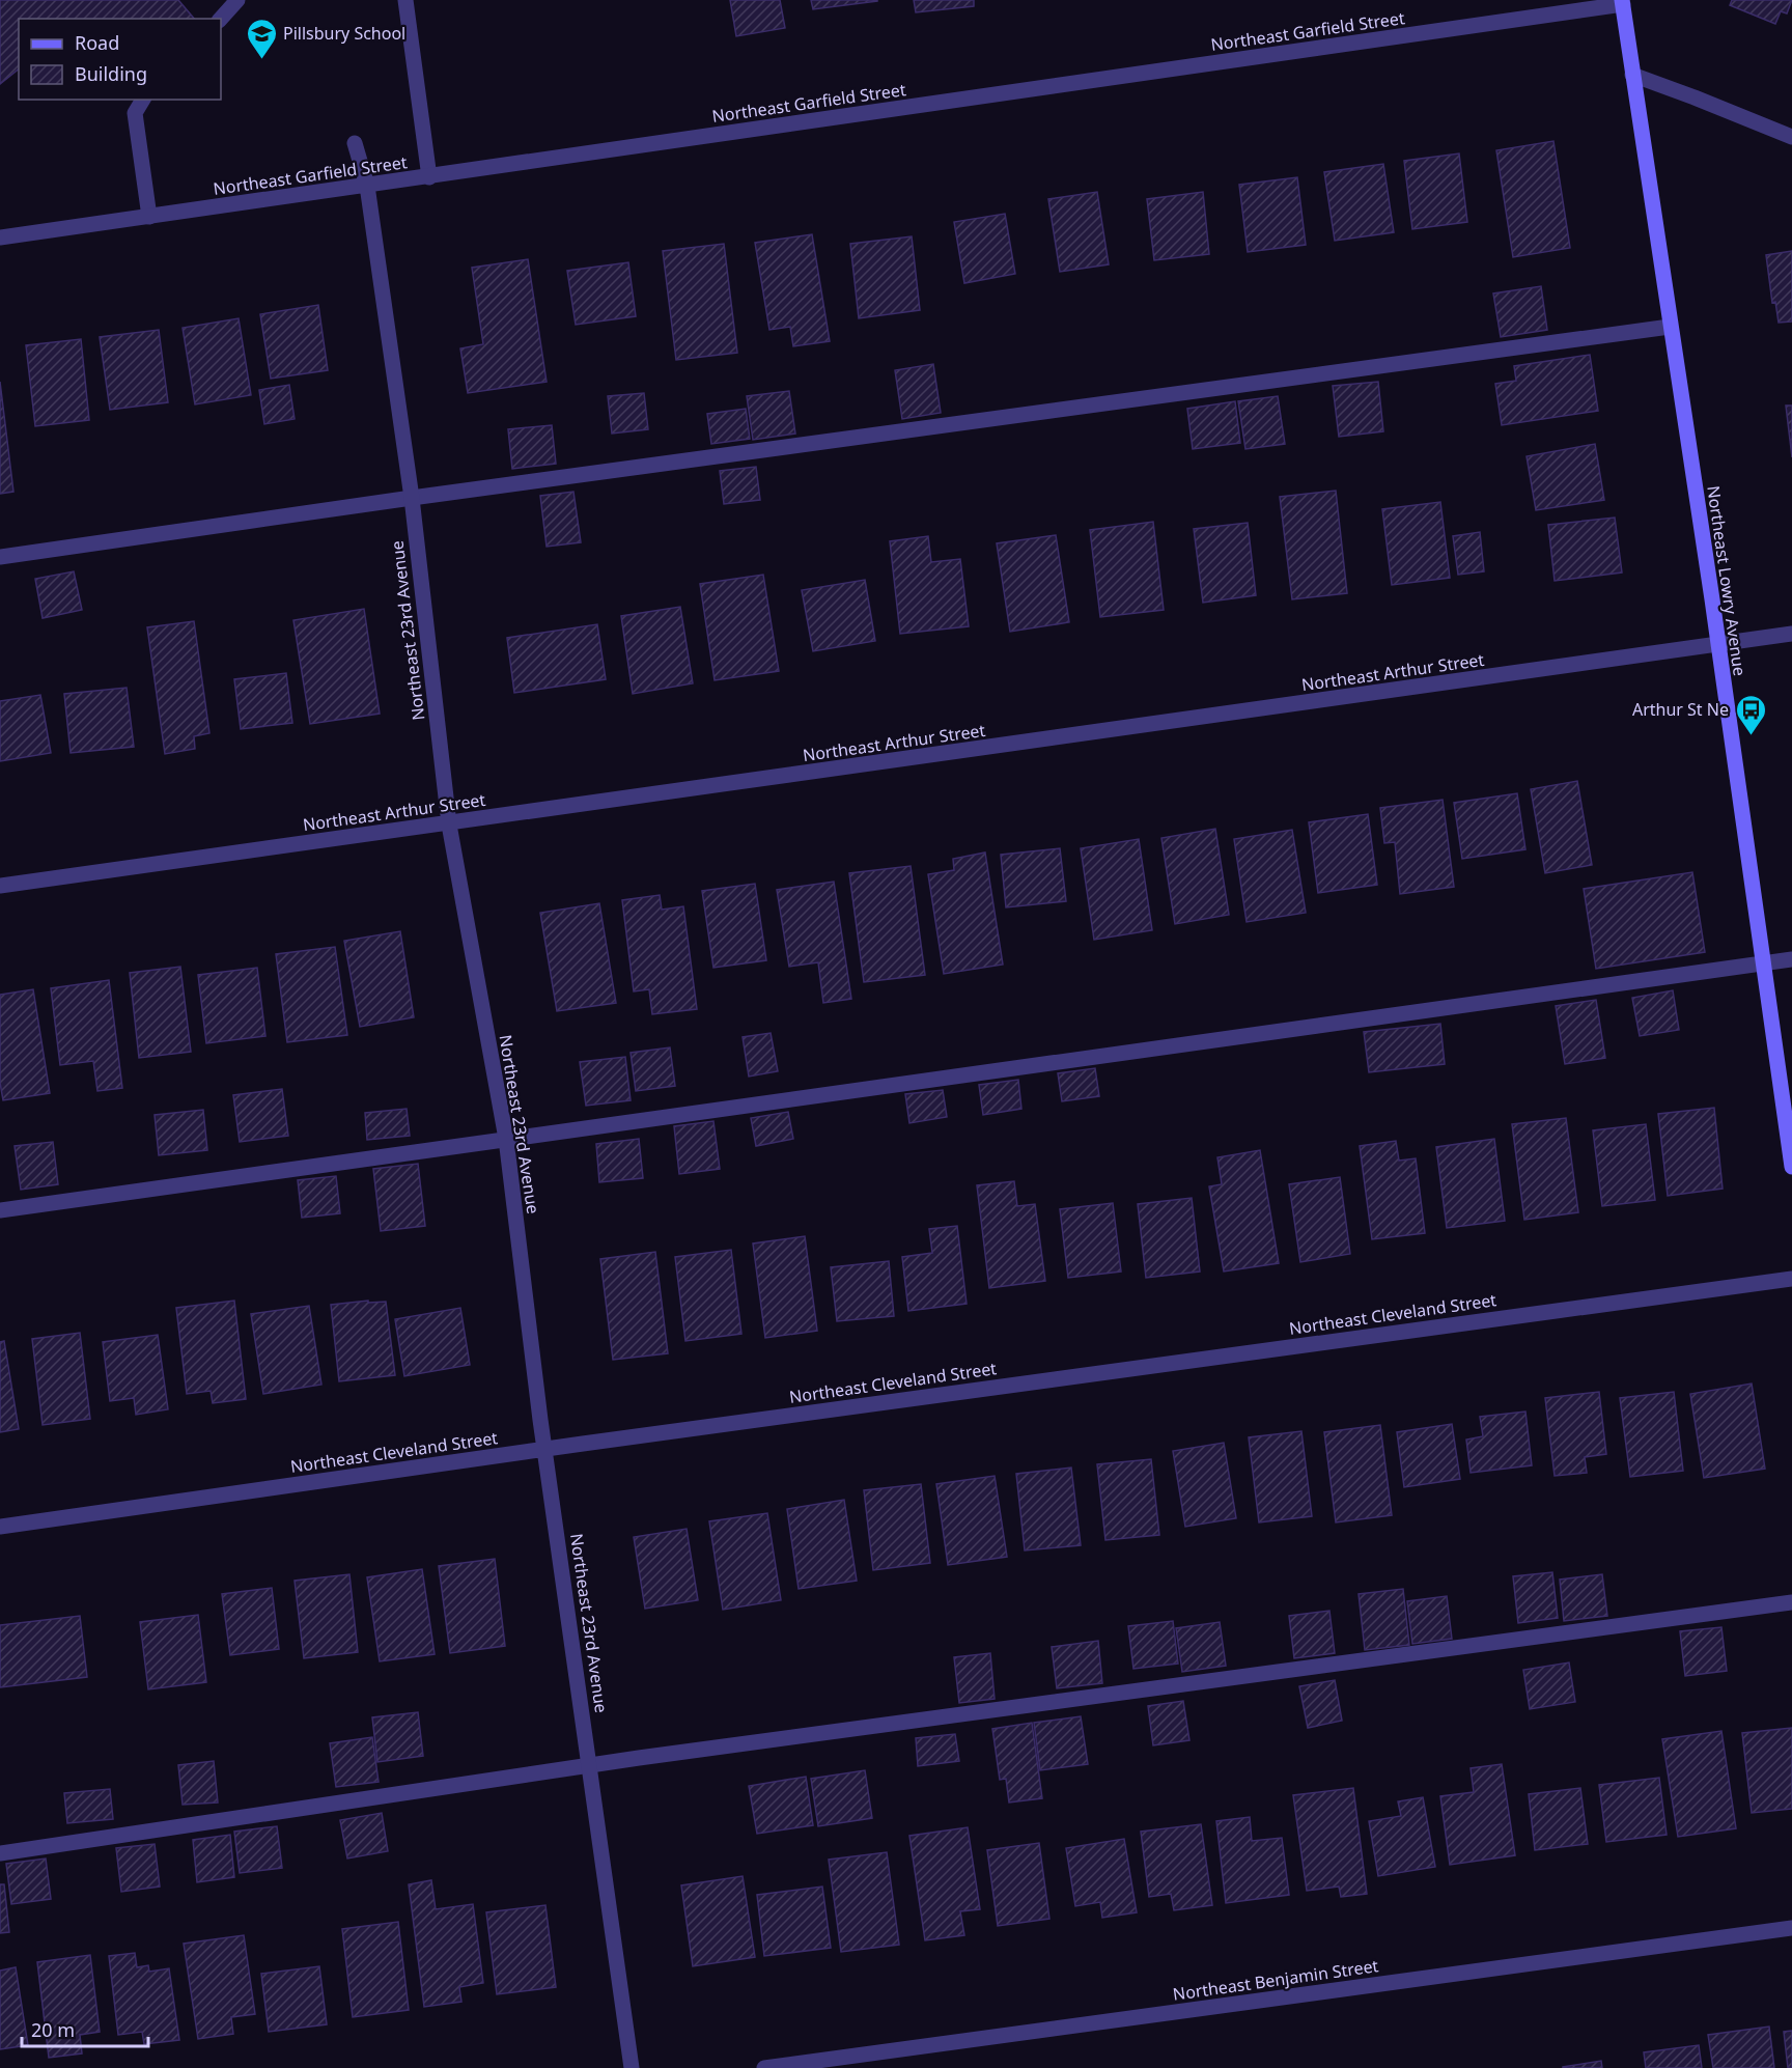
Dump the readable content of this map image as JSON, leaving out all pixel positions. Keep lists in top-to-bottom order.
{
  "streets": {
    "main road": ["Northeast Lowry Avenue"],
    "street": [
      "Northeast Garfield Street",
      "Northeast 23rd Avenue",
      "Northeast Arthur Street",
      "Northeast Cleveland Street",
      "Northeast Benjamin Street"
    ]
  },
  "crossings": [
    ["Northeast Garfield Street", "Northeast Lowry Avenue"],
    ["Northeast Garfield Street", "Northeast 23rd Avenue"],
    ["Northeast Lowry Avenue", "Northeast Arthur Street"],
    ["Northeast 23rd Avenue", "Northeast Arthur Street"],
    ["Northeast 23rd Avenue", "Northeast Cleveland Street"]
  ],
  "places": {
    "school or university": ["Pillsbury School"],
    "bus stop": ["Arthur St Ne"]
  },
  "legend": ["Road", "Building"],
  "scale_bar": "20 m"
}
